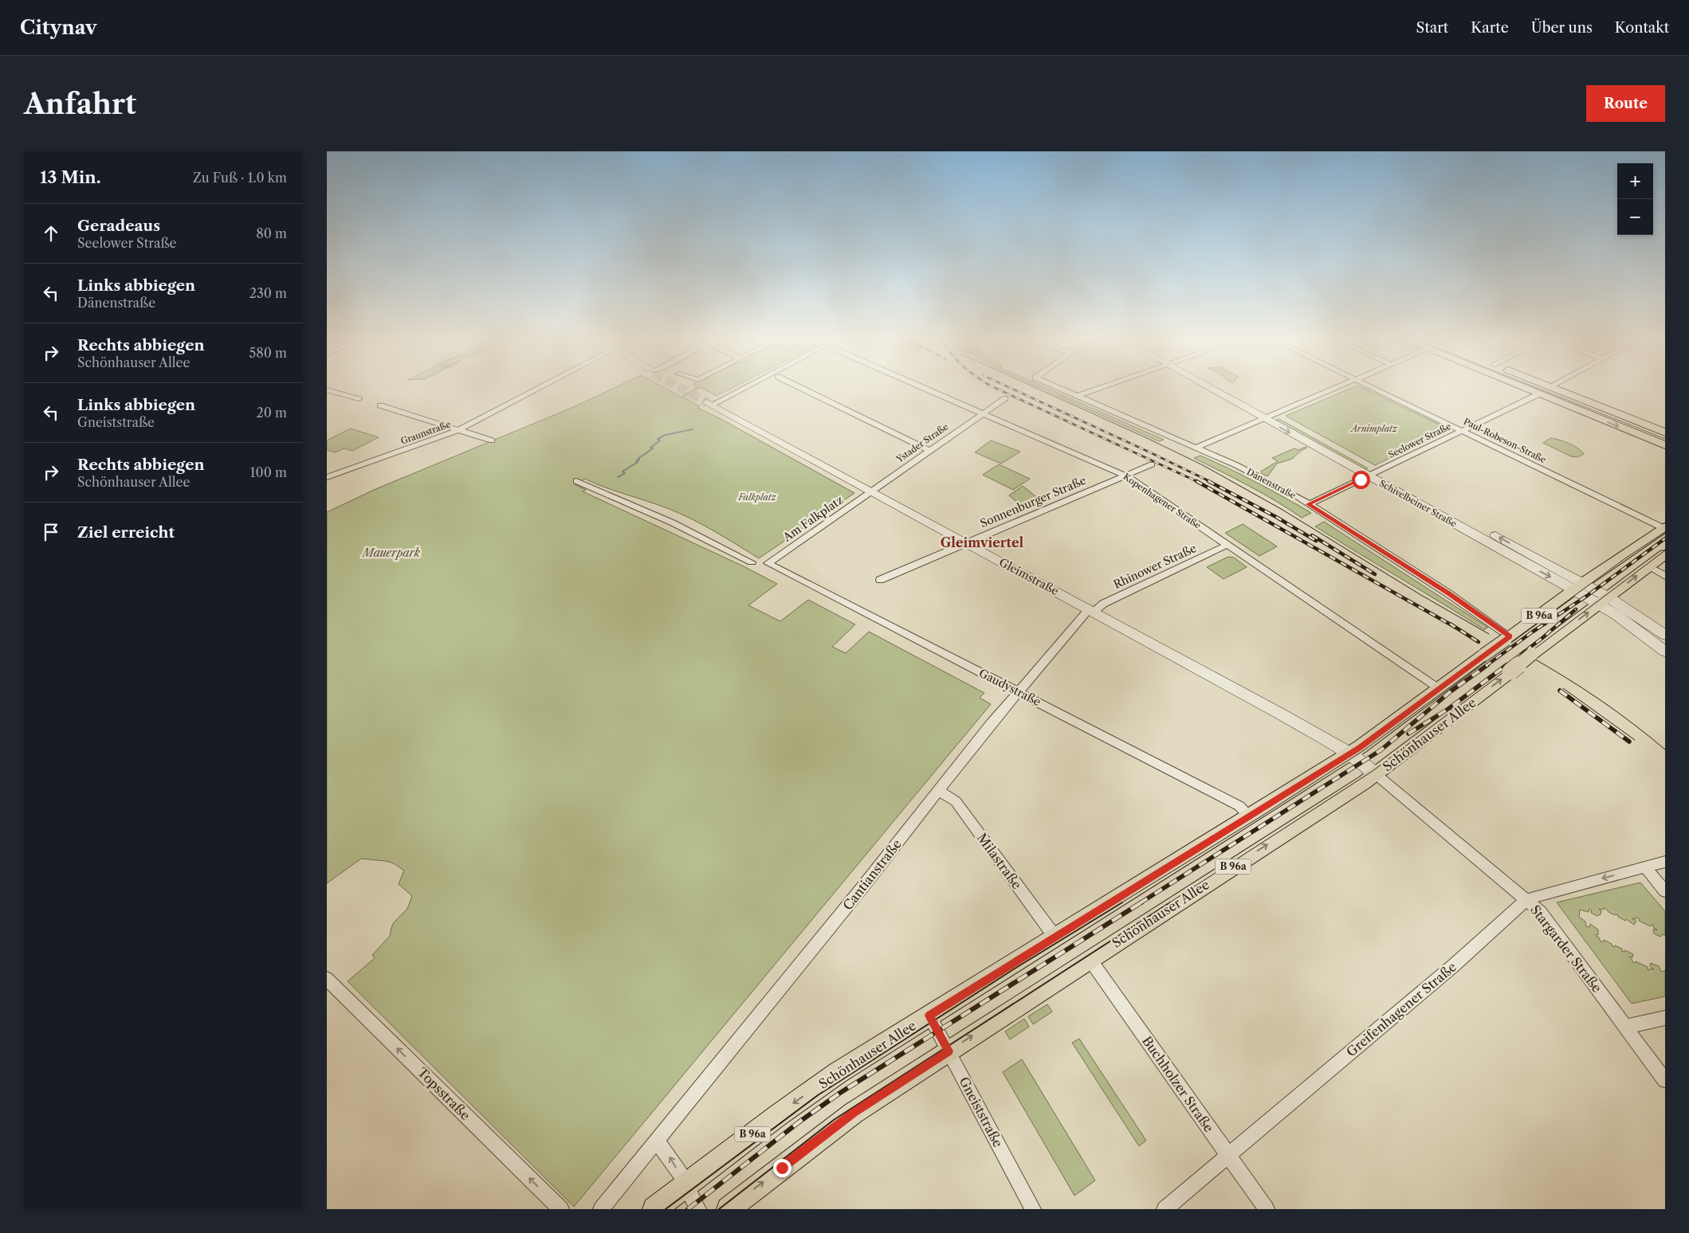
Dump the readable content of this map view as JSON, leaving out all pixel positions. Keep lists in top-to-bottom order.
{
  "streets": {
    "main road": ["B 96a", "Schönhauser Allee"],
    "street": [
      "Graunstraße",
      "Seelower Straße",
      "Paul-Robeson-Straße",
      "Ystader Straße",
      "Dänenstraße",
      "Kopenhagener Straße",
      "Sonnenburger Straße",
      "Schivelbeiner Straße",
      "Am Falkplatz",
      "Rhinower Straße",
      "Gleimstraße",
      "Gaudystraße",
      "Milastraße",
      "Cantianstraße",
      "Stargarder Straße",
      "Greifenhagener Straße",
      "Buchholzer Straße",
      "Topsstraße",
      "Gneiststraße"
    ]
  },
  "crossings": [
    ["Seelower Straße", "Paul-Robeson-Straße"],
    ["Seelower Straße", "Dänenstraße"],
    ["Seelower Straße", "Schivelbeiner Straße"],
    ["Paul-Robeson-Straße", "Schönhauser Allee"],
    ["Ystader Straße", "Kopenhagener Straße"],
    ["Ystader Straße", "Am Falkplatz"],
    ["Ystader Straße", "Gleimstraße"],
    ["Dänenstraße", "Schönhauser Allee"],
    ["Kopenhagener Straße", "Sonnenburger Straße"],
    ["Kopenhagener Straße", "Rhinower Straße"],
    ["Kopenhagener Straße", "Schönhauser Allee"],
    ["Sonnenburger Straße", "Gleimstraße"],
    ["Schivelbeiner Straße", "Schönhauser Allee"],
    ["Am Falkplatz", "Gleimstraße"],
    ["Am Falkplatz", "Gaudystraße"],
    ["Rhinower Straße", "Gleimstraße"],
    ["Rhinower Straße", "Cantianstraße"],
    ["Gleimstraße", "Schönhauser Allee"],
    ["Gleimstraße", "Cantianstraße"],
    ["Gleimstraße", "Stargarder Straße"],
    ["Gaudystraße", "Schönhauser Allee"],
    ["Gaudystraße", "Cantianstraße"],
    ["Schönhauser Allee", "Milastraße"],
    ["Schönhauser Allee", "Stargarder Straße"],
    ["Schönhauser Allee", "Buchholzer Straße"],
    ["Schönhauser Allee", "Gneiststraße"],
    ["Milastraße", "Cantianstraße"],
    ["Stargarder Straße", "Greifenhagener Straße"],
    ["Greifenhagener Straße", "Buchholzer Straße"]
  ],
  "one_way": ["Topsstraße"],
  "districts": ["Gleimviertel"],
  "parks": ["Arnimplatz", "Falkplatz", "Mauerpark"],
  "page": {
    "header": "Citynav",
    "nav": [
      "Start",
      "Karte",
      "Über uns",
      "Kontakt"
    ],
    "buttons": "Route",
    "title": "Anfahrt",
    "heading": ["13 Min.", "Zu Fuß · 1.0 km"],
    "map_buttons": ["+", "−"],
    "list": [
      ["Geradeaus", "Seelower Straße", "80 m"],
      ["Links abbiegen", "Dänenstraße", "230 m"],
      ["Rechts abbiegen", "Schönhauser Allee", "580 m"],
      ["Links abbiegen", "Gneiststraße", "20 m"],
      ["Rechts abbiegen", "Schönhauser Allee", "100 m"],
      "Ziel erreicht"
    ]
  }
}
